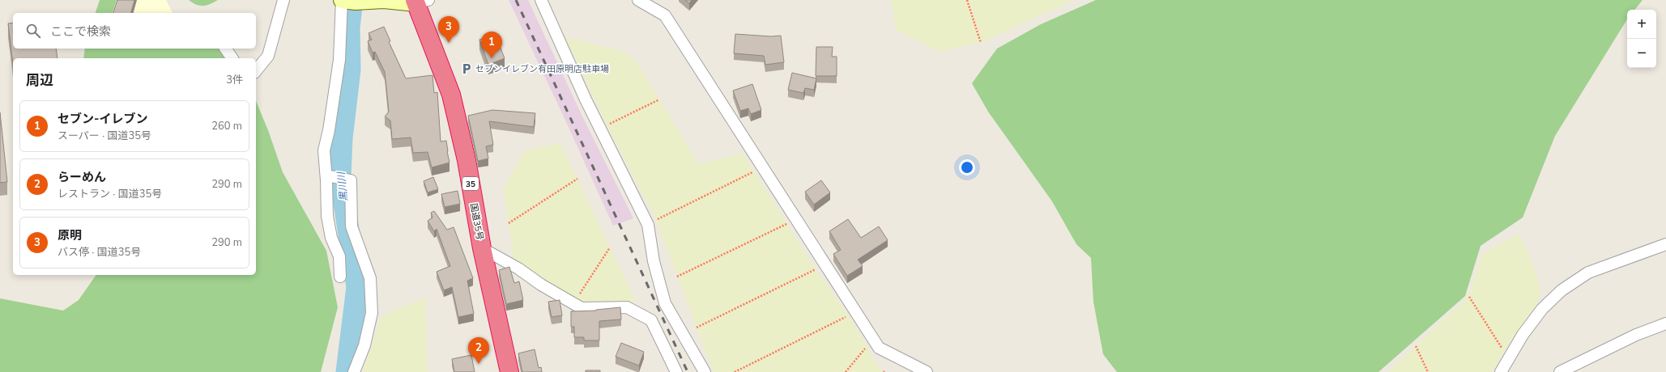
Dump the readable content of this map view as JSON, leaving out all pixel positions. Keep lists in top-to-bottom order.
{
  "streets": {
    "highway": ["35", "国道35号"]
  },
  "water": ["黒川川"],
  "places": {
    "parking": ["セブンイレブン有田原明店駐車場"]
  },
  "page": {
    "map_buttons": ["+", "−"],
    "search": "ここで検索",
    "pins": ["3", "1", "2"],
    "heading": ["周辺", "3件"],
    "list": [
      {
        "mark": "1",
        "name": "セブン-イレブン",
        "note": "スーパー · 国道35号",
        "value": "260 m"
      },
      {
        "mark": "2",
        "name": "らーめん",
        "note": "レストラン · 国道35号",
        "value": "290 m"
      },
      {
        "mark": "3",
        "name": "原明",
        "note": "バス停 · 国道35号",
        "value": "290 m"
      }
    ]
  }
}
